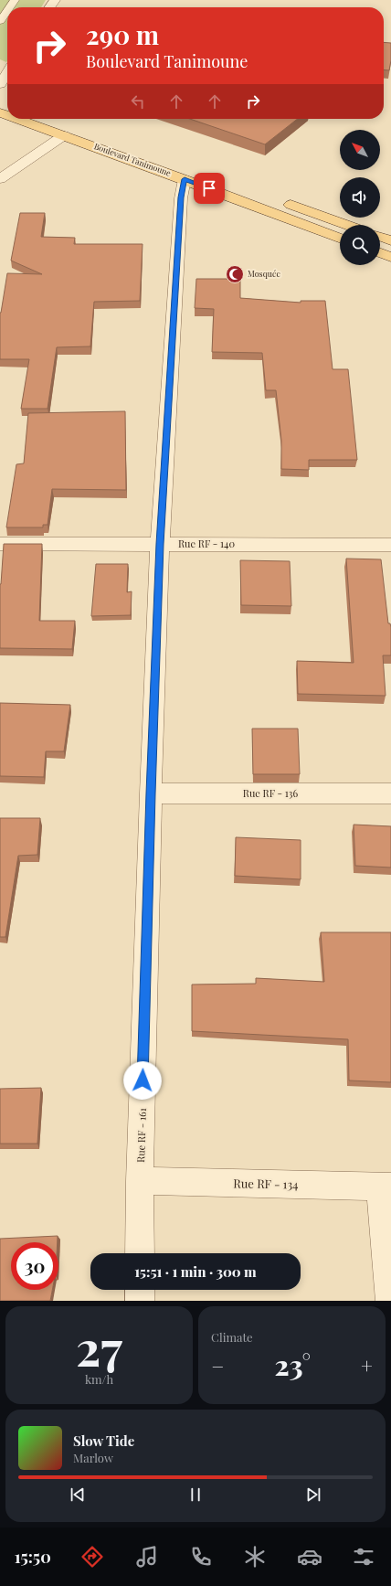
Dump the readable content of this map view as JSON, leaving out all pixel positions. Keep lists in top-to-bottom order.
{
  "streets": {
    "main road": ["Boulevard Tanimoune"],
    "street": [
      "Rue RF - 140",
      "Rue RF - 136",
      "Rue RF - 161",
      "Rue RF - 134"
    ]
  },
  "crossings": [
    ["Boulevard Tanimoune", "Rue RF - 161"],
    ["Rue RF - 140", "Rue RF - 161"],
    ["Rue RF - 136", "Rue RF - 161"],
    ["Rue RF - 161", "Rue RF - 134"]
  ],
  "places": {
    "mosque": ["Mosquée"]
  },
  "north": "top left",
  "page": {
    "turn": ["290 m", "Boulevard Tanimoune"],
    "limit": "30",
    "trip": "15:51 · 1 min · 300 m",
    "tile": [
      ["27", "km/h"],
      "Climate"
    ],
    "heat": ["−", "23°", "+"],
    "song": ["Slow Tide", "Marlow"],
    "tabs": "15:50"
  }
}
